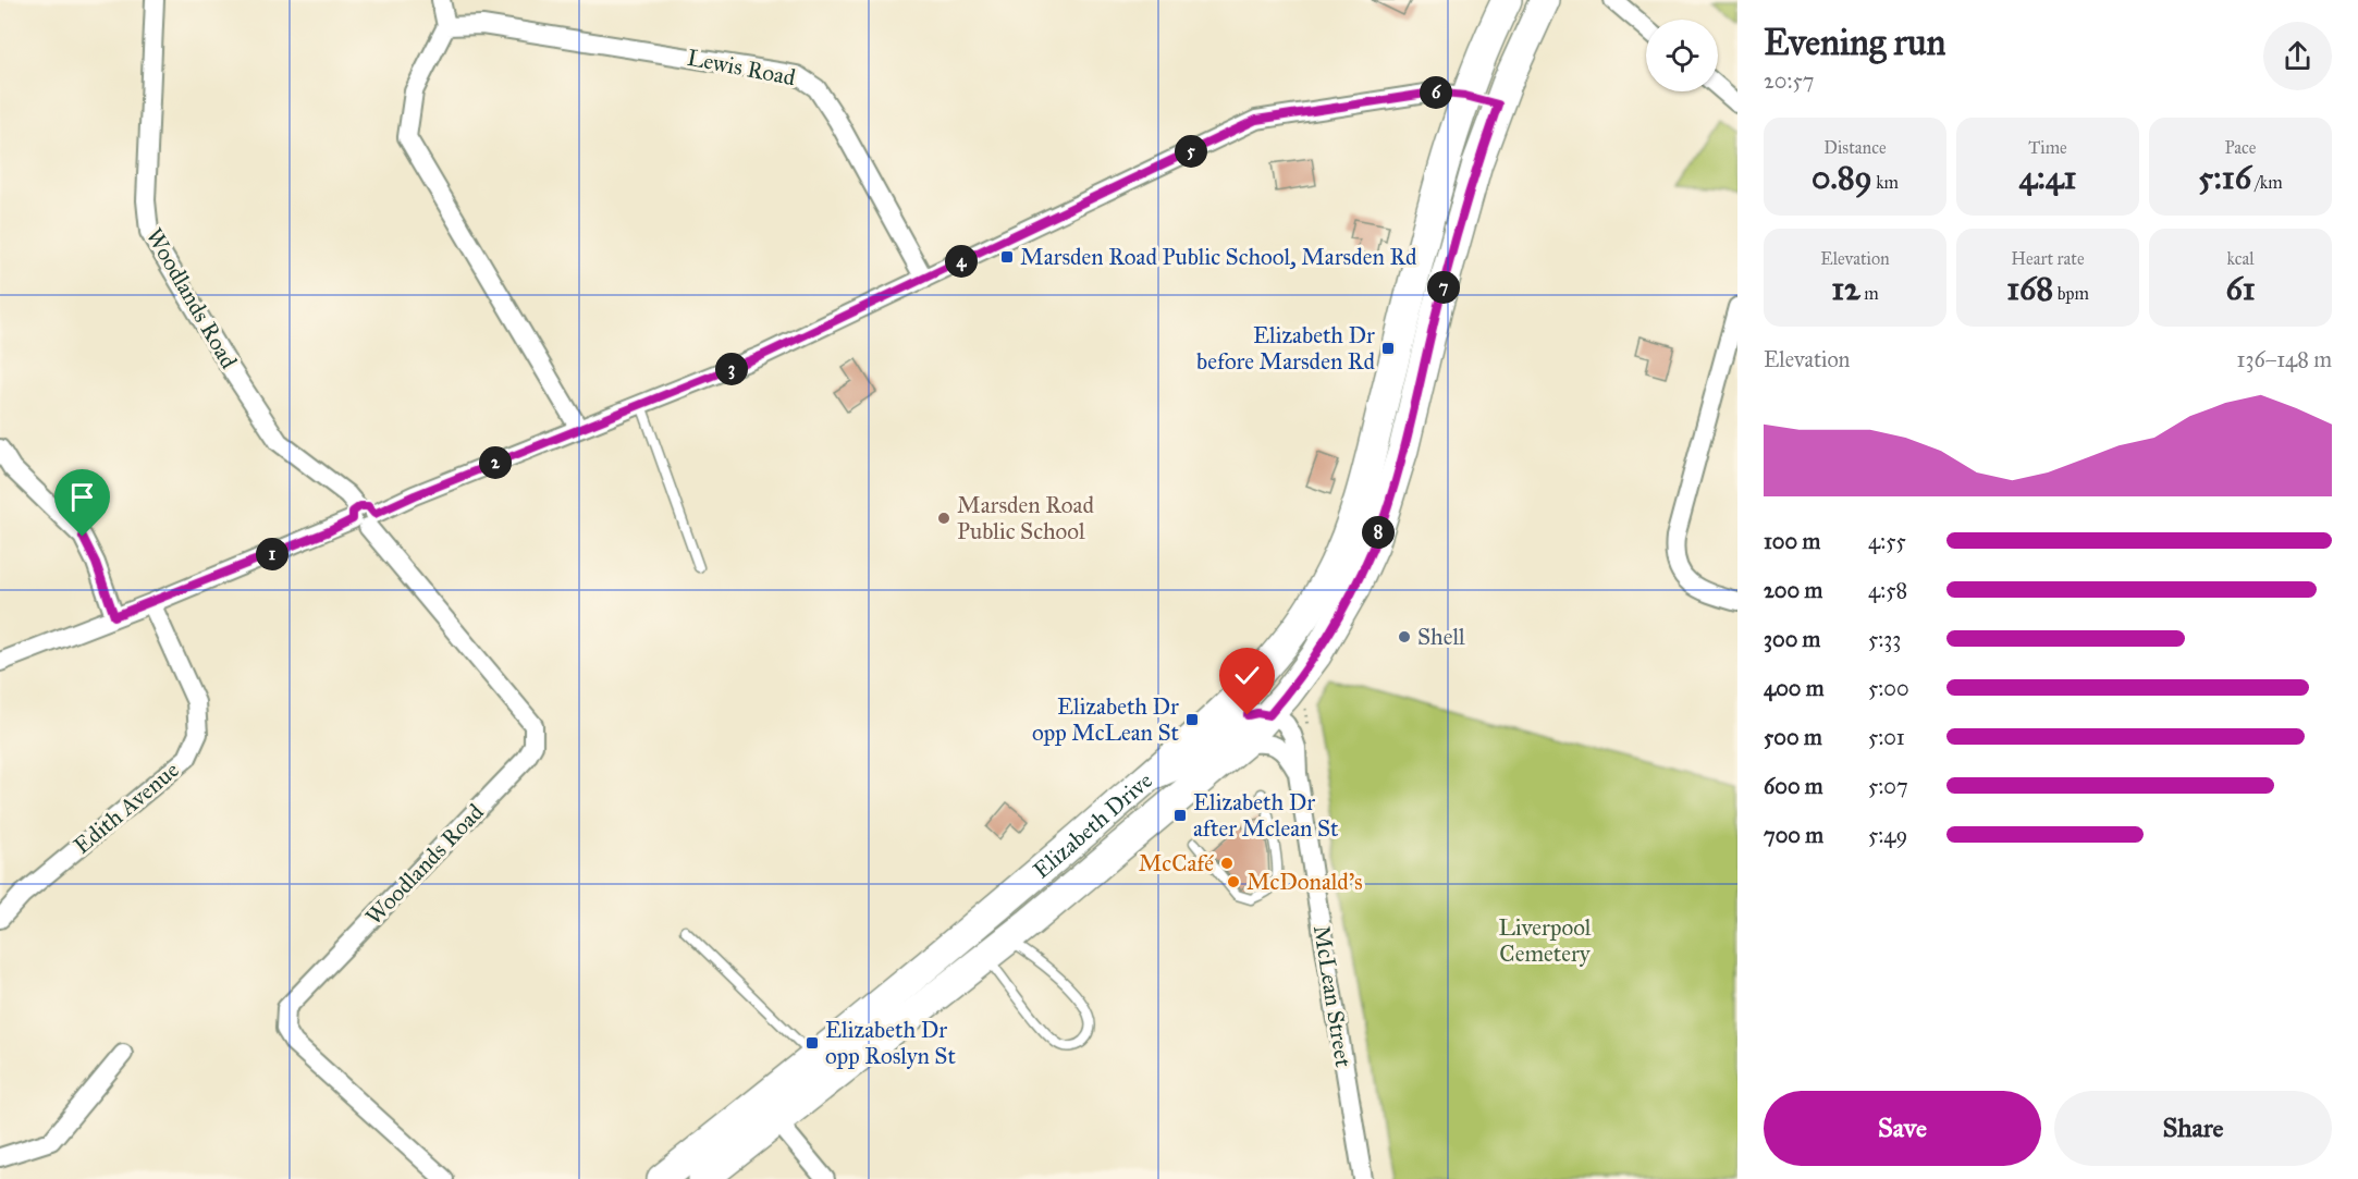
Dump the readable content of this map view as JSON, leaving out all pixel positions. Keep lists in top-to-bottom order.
{
  "streets": {
    "main road": ["Elizabeth Drive"],
    "street": [
      "Lewis Road",
      "Woodlands Road",
      "Edith Avenue",
      "McLean Street"
    ]
  },
  "crossings": [
    ["Elizabeth Drive", "McLean Street"]
  ],
  "parks": ["Liverpool Cemetery"],
  "places": {
    "transit": [
      "Marsden Road Public School, Marsden Rd",
      "Elizabeth Dr before Marsden Rd",
      "Elizabeth Dr opp McLean St",
      "Elizabeth Dr after Mclean St",
      "Elizabeth Dr opp Roslyn St"
    ],
    "other": [
      "Marsden Road Public School",
      "Shell",
      "McCafé",
      "McDonald's"
    ]
  },
  "page": {
    "heading": ["Evening run", "20:57"],
    "pins": [
      "6",
      "5",
      "4",
      "7",
      "3",
      "2",
      "8",
      "1"
    ],
    "stats": [
      ["Distance", "0.89 km"],
      ["Time", "4:41"],
      ["Pace", "5:16 /km"],
      ["Elevation", "12 m"],
      ["Heart rate", "168 bpm"],
      ["kcal", "61"]
    ],
    "chart": ["Elevation", "136–148 m"],
    "list": [
      {
        "name": "100 m",
        "note": "4:55"
      },
      {
        "name": "200 m",
        "note": "4:58"
      },
      {
        "name": "300 m",
        "note": "5:33"
      },
      {
        "name": "400 m",
        "note": "5:00"
      },
      {
        "name": "500 m",
        "note": "5:01"
      },
      {
        "name": "600 m",
        "note": "5:07"
      },
      {
        "name": "700 m",
        "note": "5:49"
      }
    ],
    "buttons": ["Save", "Share"]
  }
}
